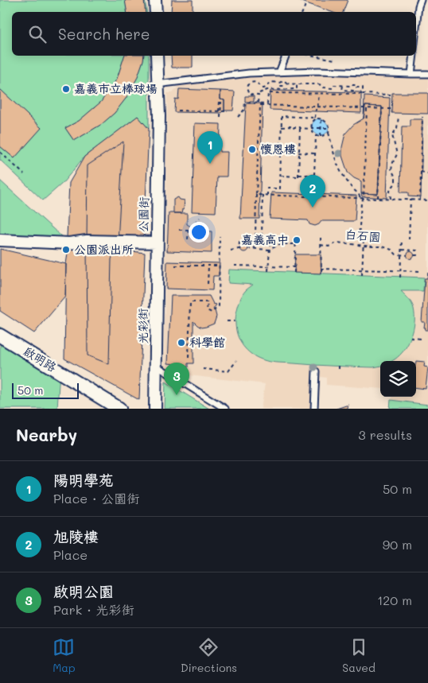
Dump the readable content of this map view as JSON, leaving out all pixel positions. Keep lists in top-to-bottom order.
{
  "streets": {
    "street": ["公園街", "光彩街", "啟明路"],
    "path": ["白石園"]
  },
  "crossings": [
    ["公園街", "光彩街"]
  ],
  "places": [
    "嘉義市立棒球場",
    "懷恩樓",
    "嘉義高中",
    "公園派出所",
    "科學館"
  ],
  "scale_bar": "50 m",
  "page": {
    "search": "Search here",
    "pins": ["1", "2", "3"],
    "scale": "50 m",
    "heading": ["Nearby", "3 results"],
    "list": [
      {
        "mark": "1",
        "name": "陽明學苑",
        "note": "Place · 公園街",
        "value": "50 m"
      },
      {
        "mark": "2",
        "name": "旭陵樓",
        "note": "Place",
        "value": "90 m"
      },
      {
        "mark": "3",
        "name": "啟明公園",
        "note": "Park · 光彩街",
        "value": "120 m"
      }
    ],
    "nav": ["Map", "Directions", "Saved"]
  }
}
